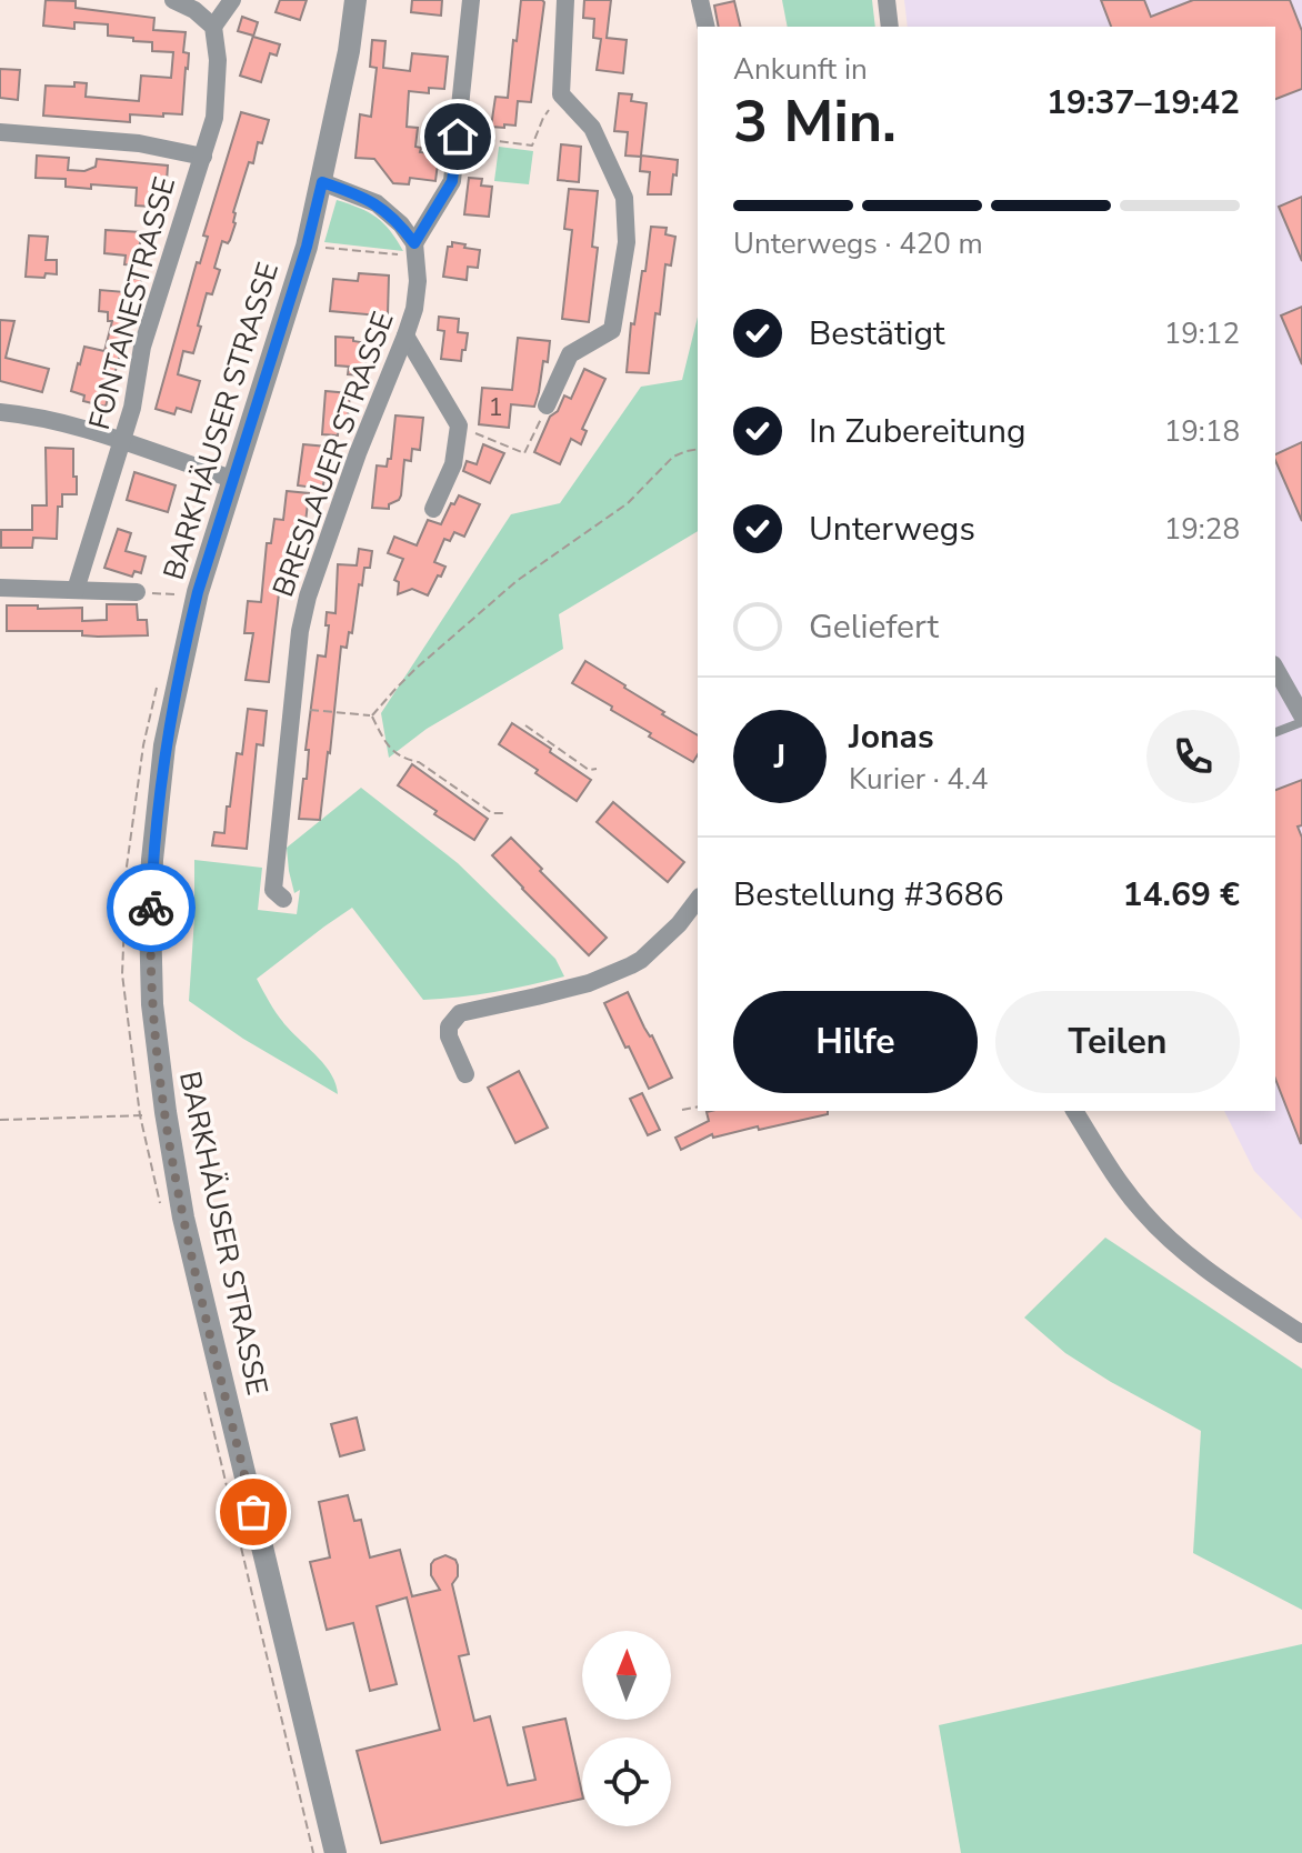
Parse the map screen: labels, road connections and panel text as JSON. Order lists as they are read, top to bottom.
{
  "streets": {
    "street": ["FONTANESTRASSE", "BARKHÄUSER STRASSE", "BRESLAUER STRASSE"]
  },
  "house_numbers": ["1"],
  "north": "top",
  "page": {
    "heading": ["3 Min.", "Ankunft in", "19:37–19:42"],
    "panel": [
      "Jonas",
      "Kurier · 4.4",
      "Bestellung #3686",
      "14.69 €"
    ],
    "bar": "Unterwegs · 420 m",
    "list": [
      ["Bestätigt", "19:12"],
      ["In Zubereitung", "19:18"],
      ["Unterwegs", "19:28"],
      "Geliefert"
    ],
    "round": "J",
    "buttons": ["Hilfe", "Teilen"]
  }
}
